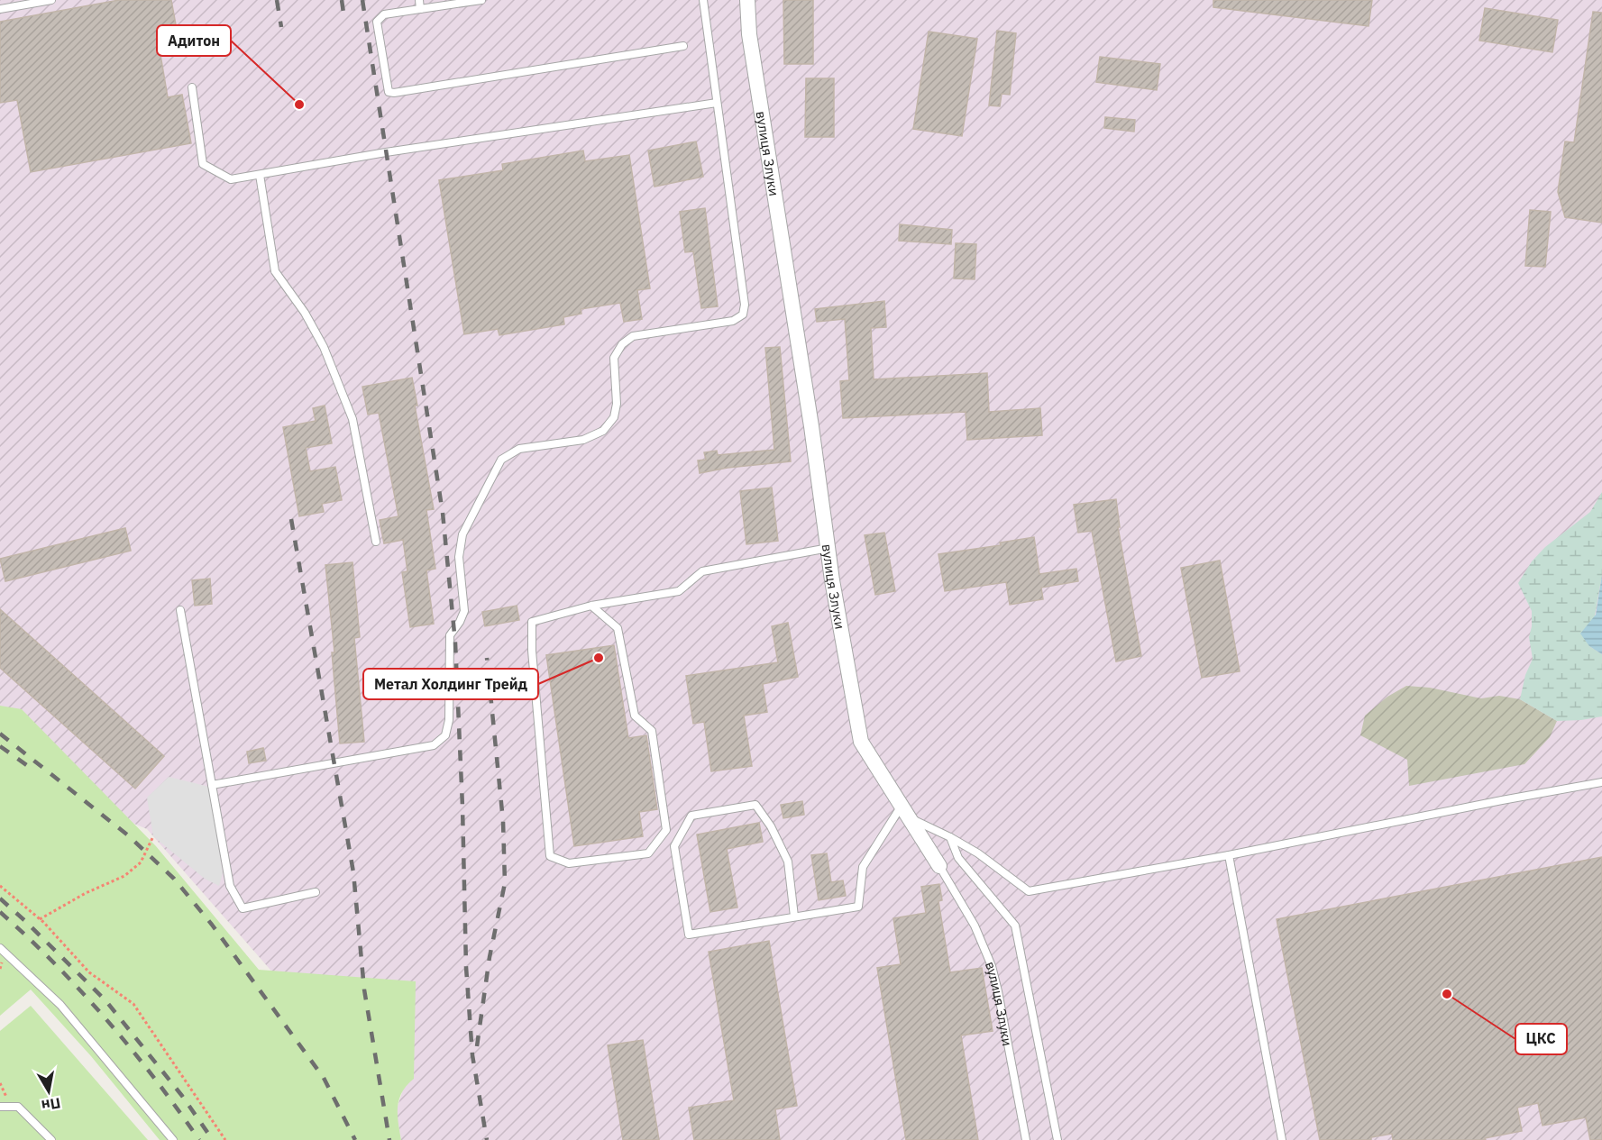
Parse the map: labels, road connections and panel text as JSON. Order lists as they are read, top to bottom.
{
  "streets": {
    "street": ["вулиця Злуки"]
  },
  "places": ["Адитон", "Метал Холдинг Трейд", "ЦКС"],
  "north": "bottom"
}
